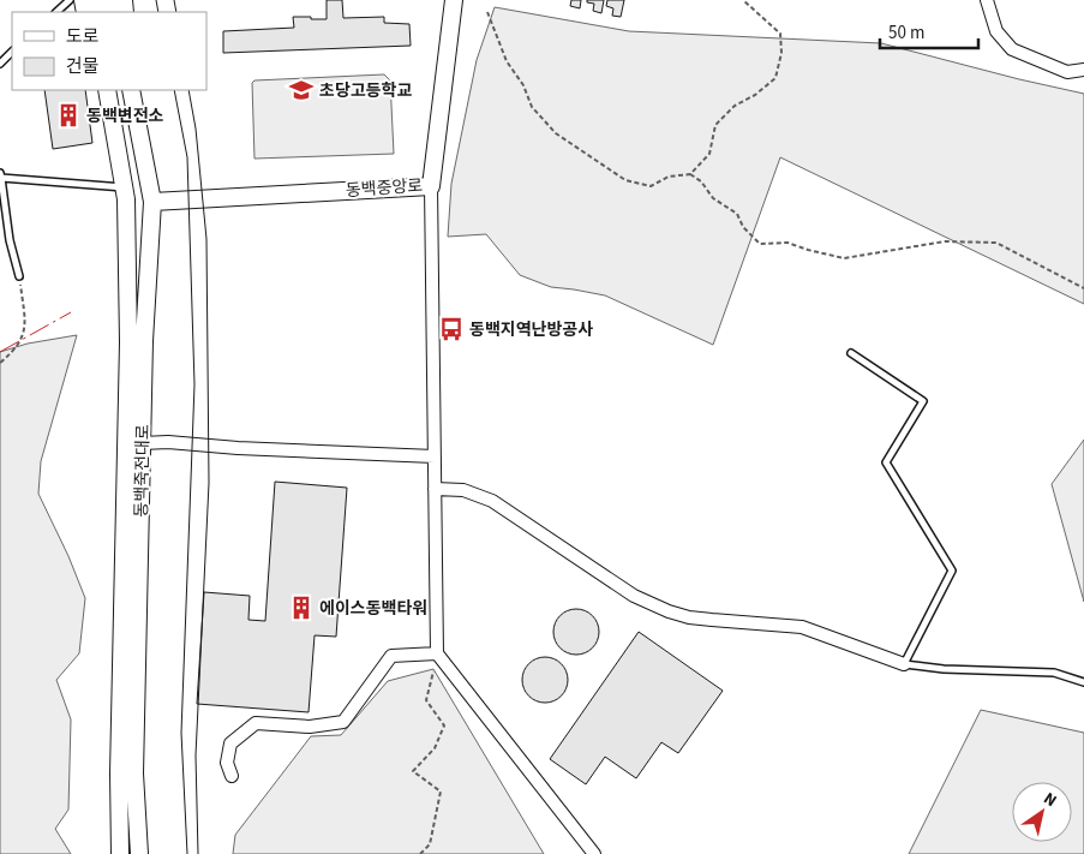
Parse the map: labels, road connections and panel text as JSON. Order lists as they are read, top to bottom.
{
  "streets": {
    "main road": ["동백중앙로", "동백죽전대로"]
  },
  "crossings": [
    ["동백중앙로", "동백죽전대로"]
  ],
  "places": {
    "school or university": ["초당고등학교"],
    "building": ["동백변전소", "에이스동백타워"],
    "bus stop": ["동백지역난방공사"]
  },
  "legend": ["도로", "건물"],
  "scale_bar": "50 m",
  "north": "top right"
}
